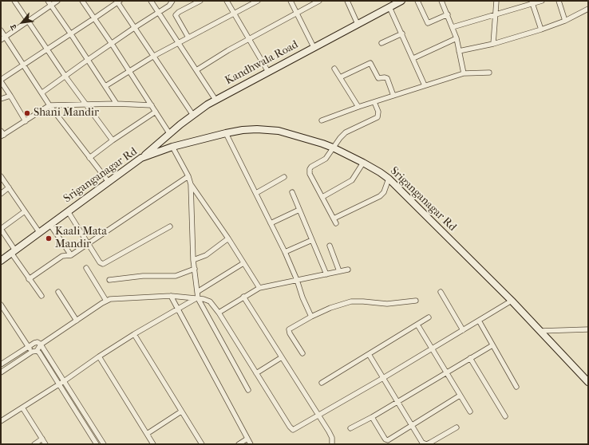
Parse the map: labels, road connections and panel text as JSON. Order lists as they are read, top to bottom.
{
  "streets": {
    "main road": ["Kandhwala Road", "Sriganganagar Rd"]
  },
  "crossings": [
    ["Kandhwala Road", "Sriganganagar Rd"]
  ],
  "places": ["Shani Mandir", "Kaali Mata Mandir"],
  "north": "bottom left"
}
